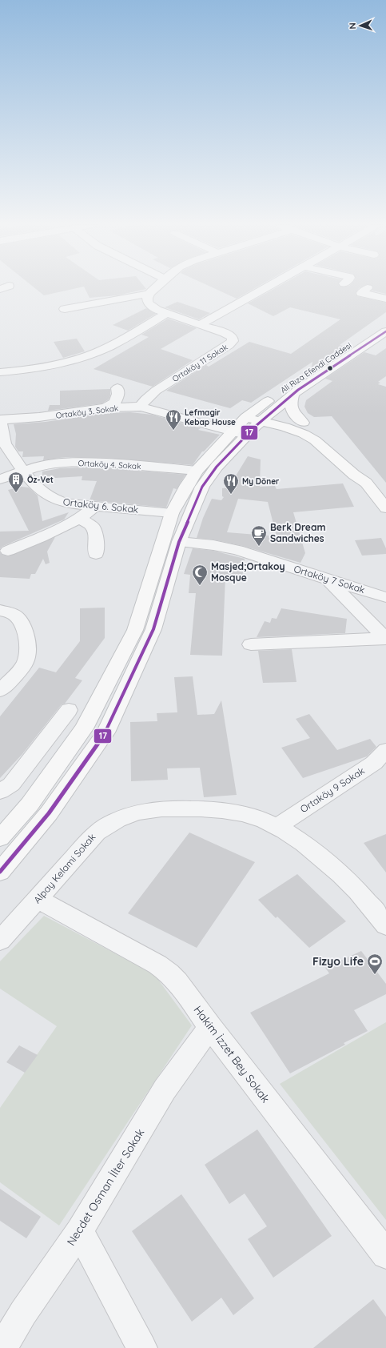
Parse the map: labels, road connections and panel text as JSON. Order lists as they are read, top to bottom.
{
  "streets": {
    "main road": ["Ali Rıza Efendi Caddesi"],
    "street": [
      "Ortaköy 11 Sokak",
      "Ortaköy 3. Sokak",
      "Ortaköy 4. Sokak",
      "Ortaköy 6. Sokak",
      "Ortaköy 7 Sokak",
      "Ortaköy 9 Sokak",
      "Alpay Kelami Sokak",
      "Hakim İzzet Bey Sokak",
      "Necdet Osman İlter Sokak"
    ]
  },
  "crossings": [
    ["Ortaköy 11 Sokak", "Ortaköy 3. Sokak"],
    ["Ortaköy 4. Sokak", "Ortaköy 6. Sokak"],
    ["Ortaköy 9 Sokak", "Alpay Kelami Sokak"],
    ["Alpay Kelami Sokak", "Hakim İzzet Bey Sokak"],
    ["Hakim İzzet Bey Sokak", "Necdet Osman İlter Sokak"]
  ],
  "places": {
    "restaurant": ["Lefmagir Kebap House", "My Döner"],
    "building": ["Öz-Vet"],
    "cafe": ["Berk Dream Sandwiches"],
    "mosque": ["Masjed;Ortakoy Mosque"],
    "sports": ["Fizyo Life"]
  },
  "lines": ["transit line 17"],
  "north": "left"
}
